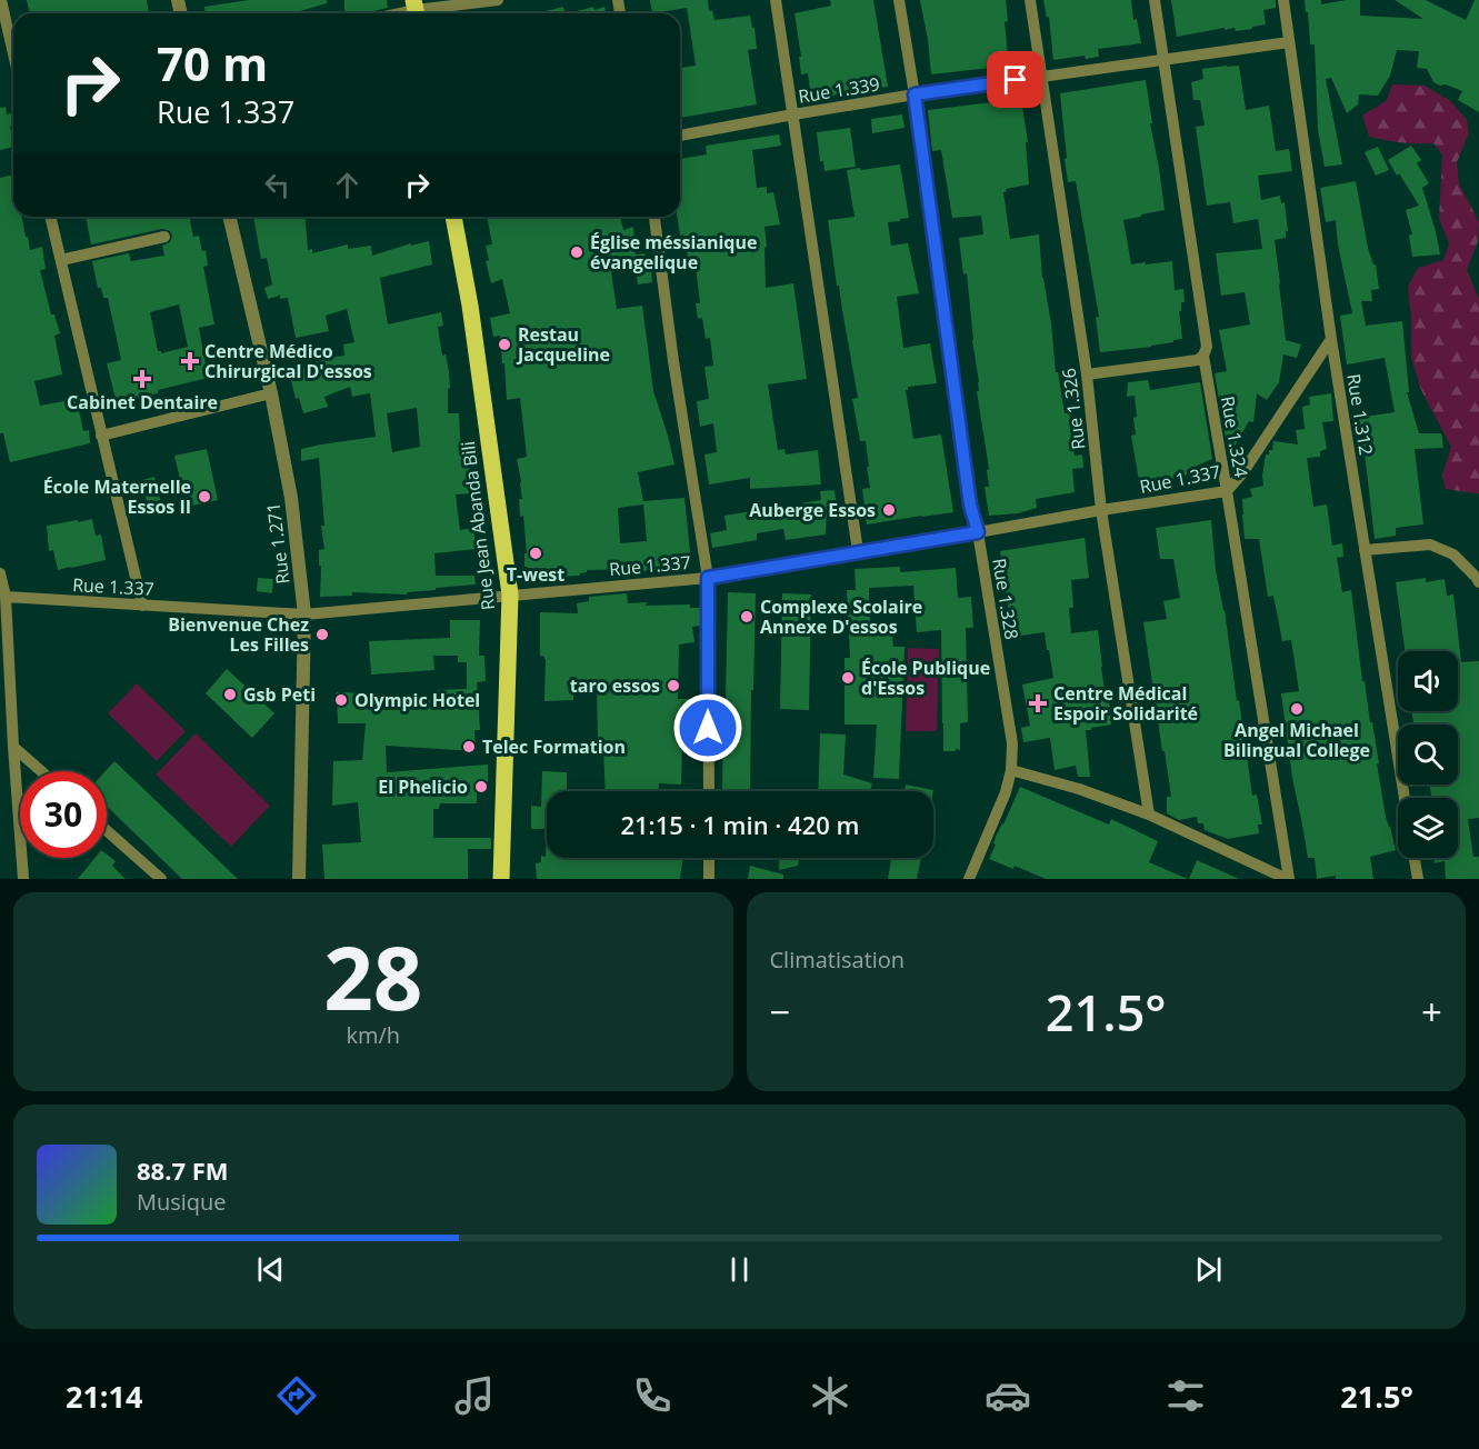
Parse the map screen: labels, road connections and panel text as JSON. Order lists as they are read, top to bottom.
{
  "streets": {
    "main road": ["Rue Jean Abanda Bili"],
    "street": [
      "Rue 1.339",
      "Rue 1.326",
      "Rue 1.312",
      "Rue 1.324",
      "Rue 1.337",
      "Rue 1.271",
      "Rue 1.328"
    ]
  },
  "crossings": [
    ["Rue 1.339", "Rue 1.326"],
    ["Rue 1.339", "Rue 1.312"],
    ["Rue 1.339", "Rue 1.324"],
    ["Rue 1.339", "Rue 1.328"],
    ["Rue 1.326", "Rue 1.337"],
    ["Rue 1.312", "Rue 1.337"],
    ["Rue 1.324", "Rue 1.337"],
    ["Rue 1.337", "Rue Jean Abanda Bili"],
    ["Rue 1.337", "Rue 1.271"],
    ["Rue 1.337", "Rue 1.328"]
  ],
  "places": {
    "other": [
      "Église méssianique évangelique",
      "Restau Jacqueline",
      "École Maternelle Essos II",
      "Auberge Essos",
      "T-west",
      "Complexe Scolaire Annexe D'essos",
      "Bienvenue Chez Les Filles",
      "École Publique d'Essos",
      "taro essos",
      "Gsb Peti",
      "Olympic Hotel",
      "Angel Michael Bilingual College",
      "Telec Formation",
      "El Phelicio"
    ],
    "health": ["Centre Médico Chirurgical D'essos", "Cabinet Dentaire", "Centre Médical Espoir Solidarité"]
  },
  "page": {
    "turn": ["70 m", "Rue 1.337"],
    "limit": "30",
    "trip": "21:15 · 1 min · 420 m",
    "tile": [
      ["28", "km/h"],
      "Climatisation"
    ],
    "heat": ["−", "21.5°", "+"],
    "song": ["88.7 FM", "Musique"],
    "tabs": ["21:14", "21.5°"]
  }
}
